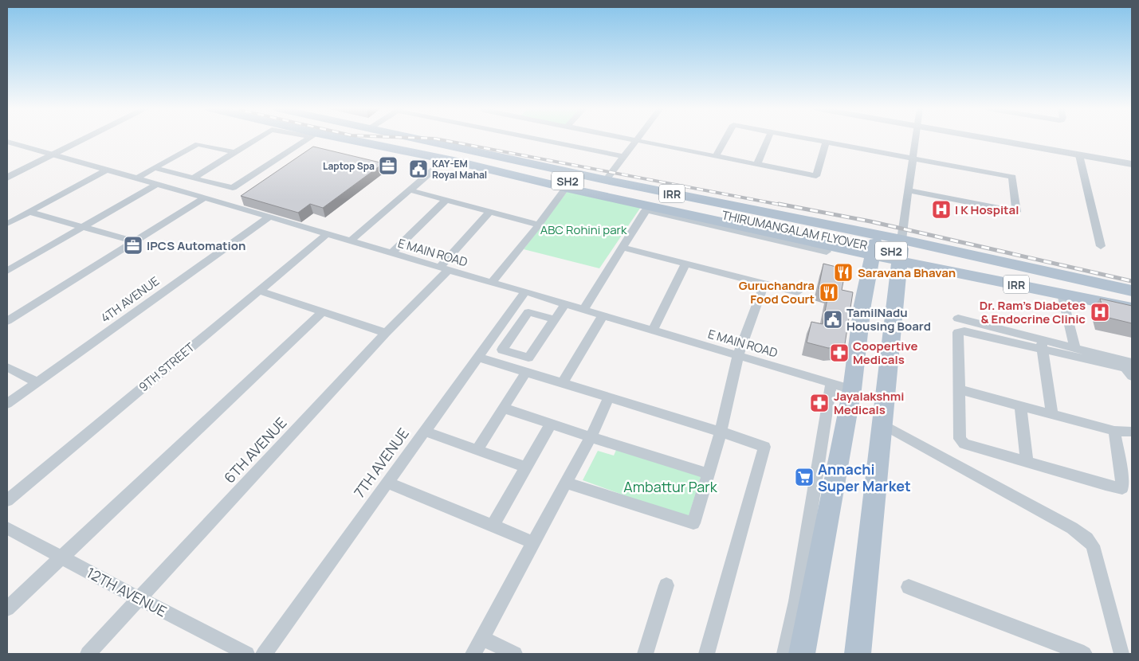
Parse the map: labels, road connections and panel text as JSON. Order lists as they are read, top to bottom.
{
  "streets": {
    "main road": ["SH2", "IRR", "THIRUMANGALAM FLYOVER"],
    "street": [
      "E MAIN ROAD",
      "4TH AVENUE",
      "9TH STREET",
      "6TH AVENUE",
      "7TH AVENUE",
      "12TH AVENUE"
    ]
  },
  "crossings": [
    ["SH2", "IRR"],
    ["SH2", "THIRUMANGALAM FLYOVER"],
    ["IRR", "THIRUMANGALAM FLYOVER"],
    ["E MAIN ROAD", "4TH AVENUE"],
    ["E MAIN ROAD", "9TH STREET"],
    ["E MAIN ROAD", "6TH AVENUE"],
    ["E MAIN ROAD", "7TH AVENUE"],
    ["6TH AVENUE", "12TH AVENUE"]
  ],
  "parks": ["ABC Rohini park", "Ambattur Park"],
  "places": {
    "office": ["Laptop Spa", "IPCS Automation"],
    "public building": ["KAY-EM Royal Mahal", "TamilNadu Housing Board"],
    "hospital": ["I K Hospital", "Dr. Ram's Diabetes & Endocrine Clinic"],
    "restaurant": ["Saravana Bhavan", "Guruchandra Food Court"],
    "pharmacy": ["Coopertive Medicals", "Jayalakshmi Medicals"],
    "supermarket": ["Annachi Super Market"]
  }
}
